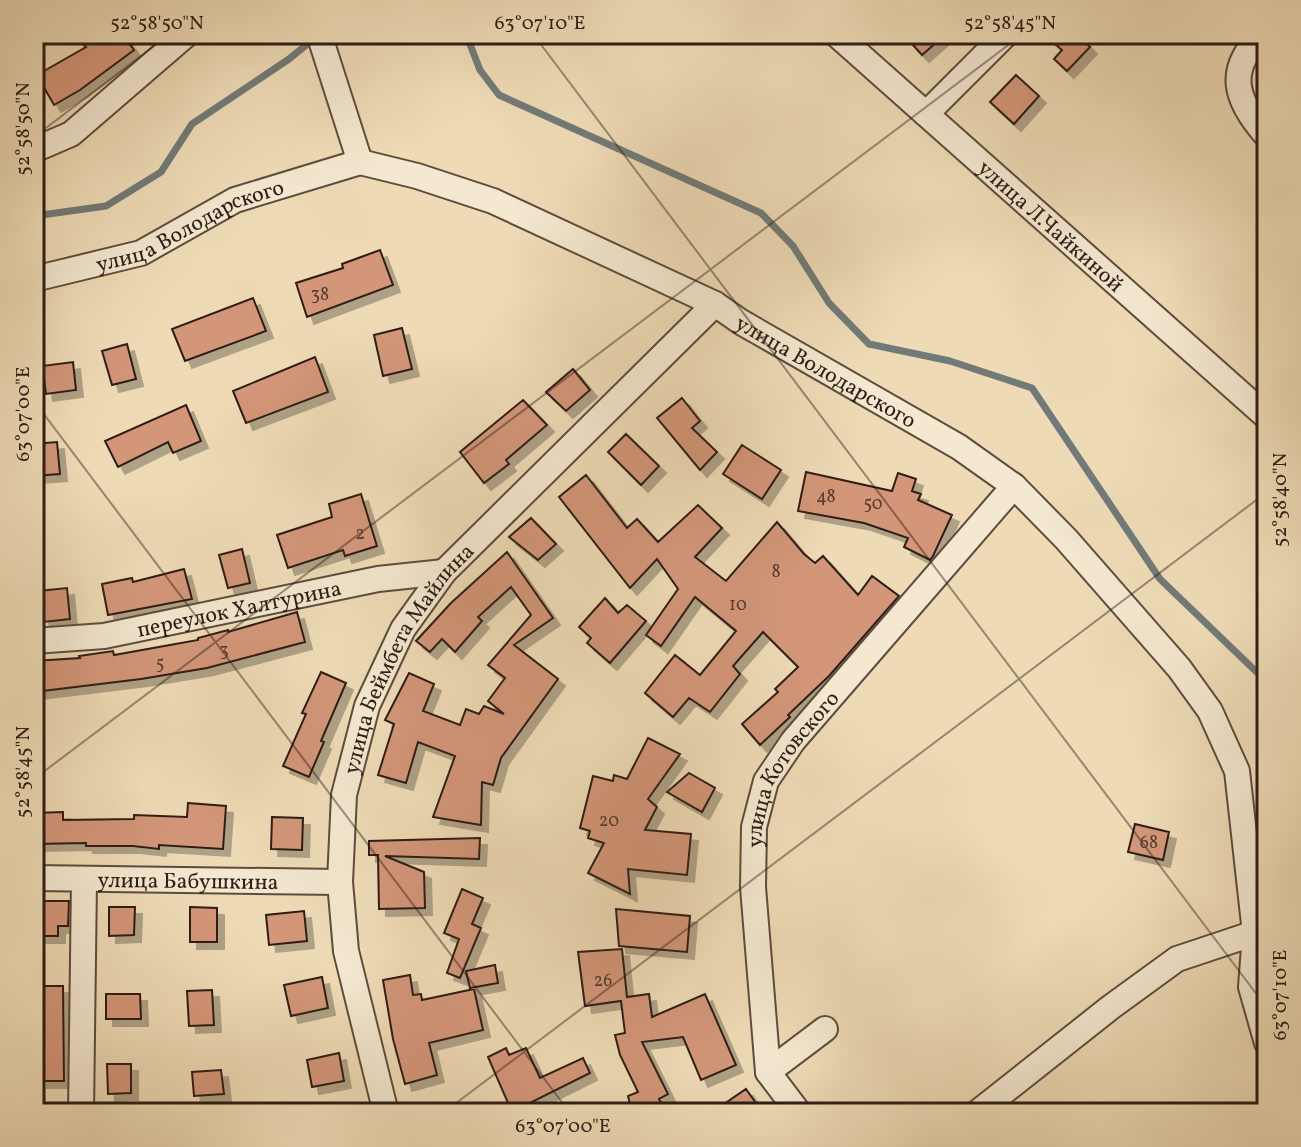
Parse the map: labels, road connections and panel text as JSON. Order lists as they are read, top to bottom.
{
  "streets": {
    "street": [
      "улица Володарского",
      "улица Л.Чайкиной",
      "переулок Халтурина",
      "улица Беймбета Майлина",
      "улица Котовского",
      "улица Бабушкина"
    ]
  },
  "crossings": [
    ["улица Володарского", "улица Беймбета Майлина"],
    ["улица Володарского", "улица Котовского"],
    ["переулок Халтурина", "улица Беймбета Майлина"],
    ["улица Беймбета Майлина", "улица Бабушкина"]
  ],
  "house_numbers": [
    "38",
    "48",
    "50",
    "2",
    "8",
    "10",
    "3",
    "5",
    "20",
    "68",
    "26"
  ],
  "coordinates": [
    "52°58'50\"N",
    "63°07'10\"E",
    "52°58'45\"N",
    "63°07'00\"E",
    "52°58'40\"N"
  ]
}
